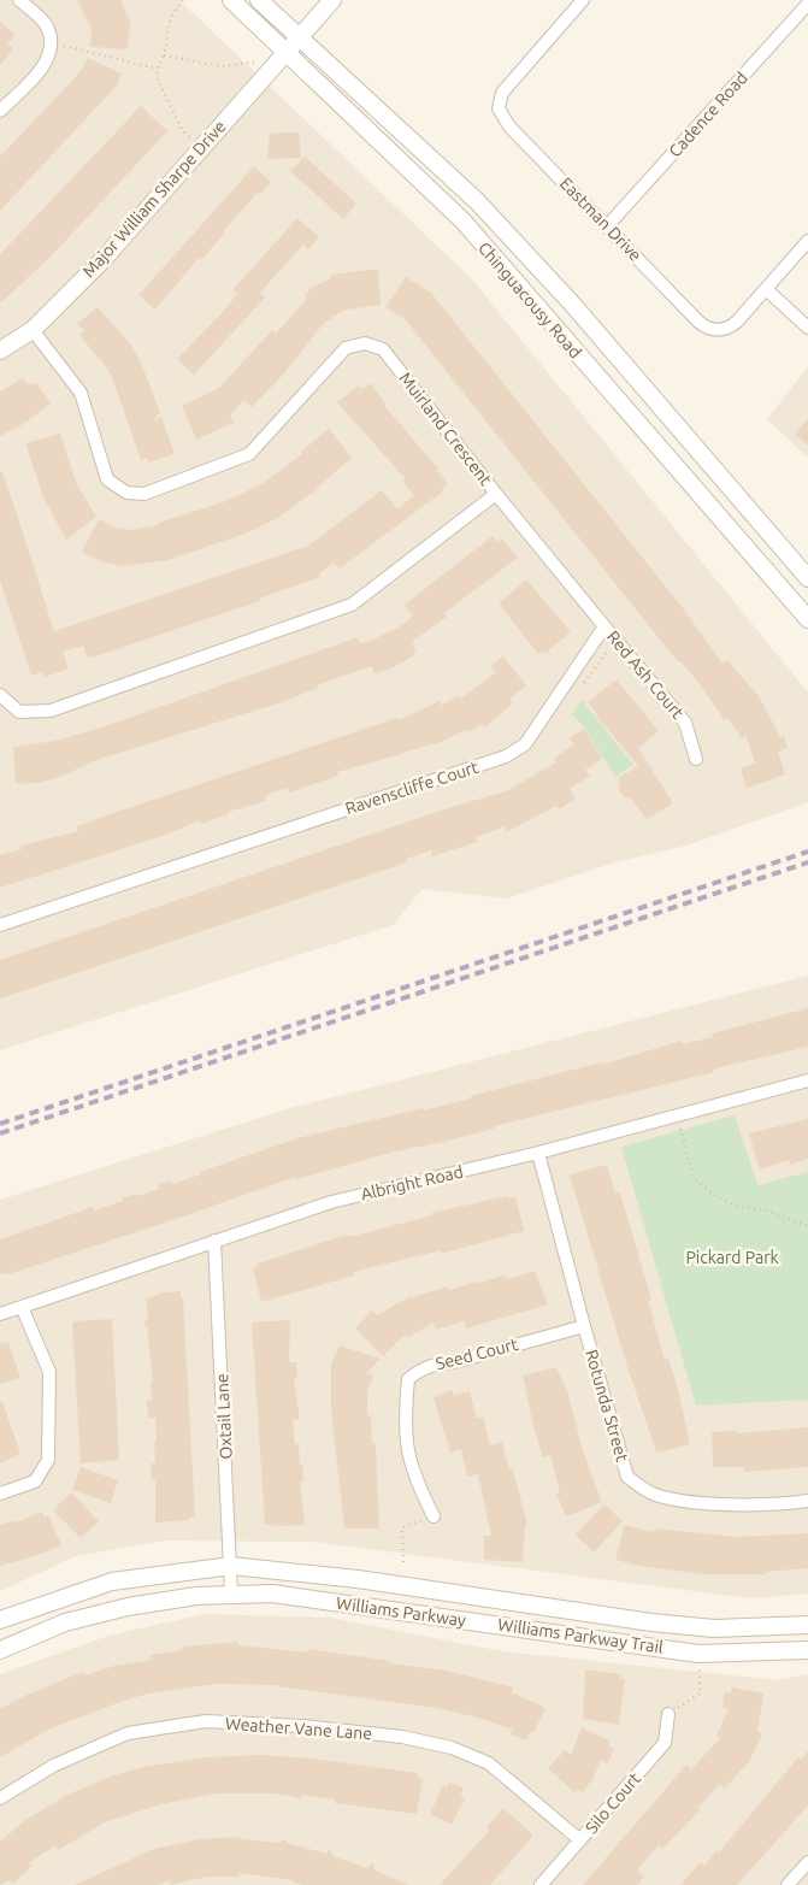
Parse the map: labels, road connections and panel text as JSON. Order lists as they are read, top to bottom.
{
  "streets": {
    "main road": ["Major William Sharpe Drive", "Chinguacousy Road", "Williams Parkway"],
    "street": [
      "Cadence Road",
      "Eastman Drive",
      "Muirland Crescent",
      "Red Ash Court",
      "Ravenscliffe Court",
      "Albright Road",
      "Seed Court",
      "Rotunda Street",
      "Oxtail Lane",
      "Weather Vane Lane",
      "Silo Court"
    ]
  },
  "crossings": [
    ["Cadence Road", "Eastman Drive"],
    ["Major William Sharpe Drive", "Chinguacousy Road"],
    ["Major William Sharpe Drive", "Muirland Crescent"],
    ["Red Ash Court", "Ravenscliffe Court"],
    ["Albright Road", "Rotunda Street"],
    ["Albright Road", "Oxtail Lane"],
    ["Seed Court", "Rotunda Street"],
    ["Oxtail Lane", "Williams Parkway"],
    ["Weather Vane Lane", "Silo Court"]
  ],
  "parks": ["Pickard Park"]
}
